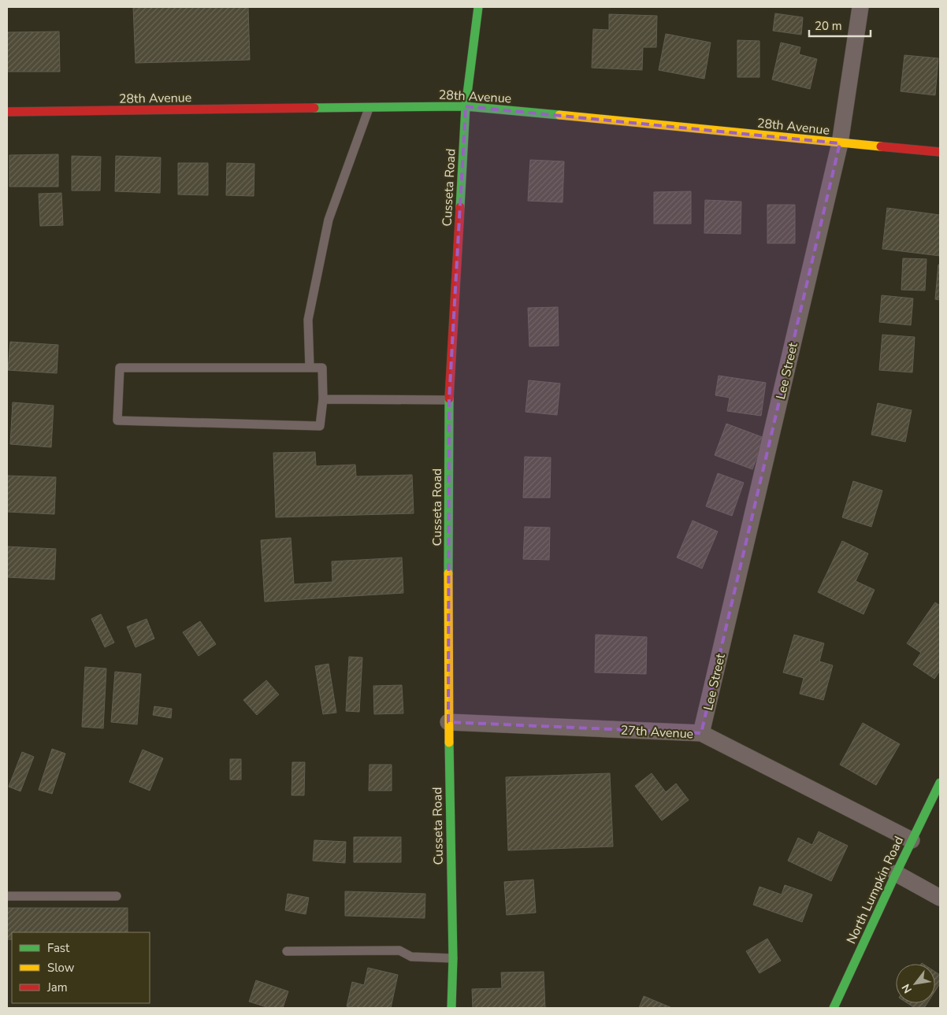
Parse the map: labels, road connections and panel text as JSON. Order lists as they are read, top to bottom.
{
  "streets": {
    "street": [
      "28th Avenue",
      "Cusseta Road",
      "Lee Street",
      "27th Avenue",
      "North Lumpkin Road"
    ]
  },
  "crossings": [
    ["28th Avenue", "Cusseta Road"],
    ["28th Avenue", "Lee Street"],
    ["Cusseta Road", "27th Avenue"],
    ["Lee Street", "27th Avenue"],
    ["27th Avenue", "North Lumpkin Road"]
  ],
  "legend": ["Fast", "Slow", "Jam"],
  "scale_bar": "20 m",
  "north": "bottom left"
}
